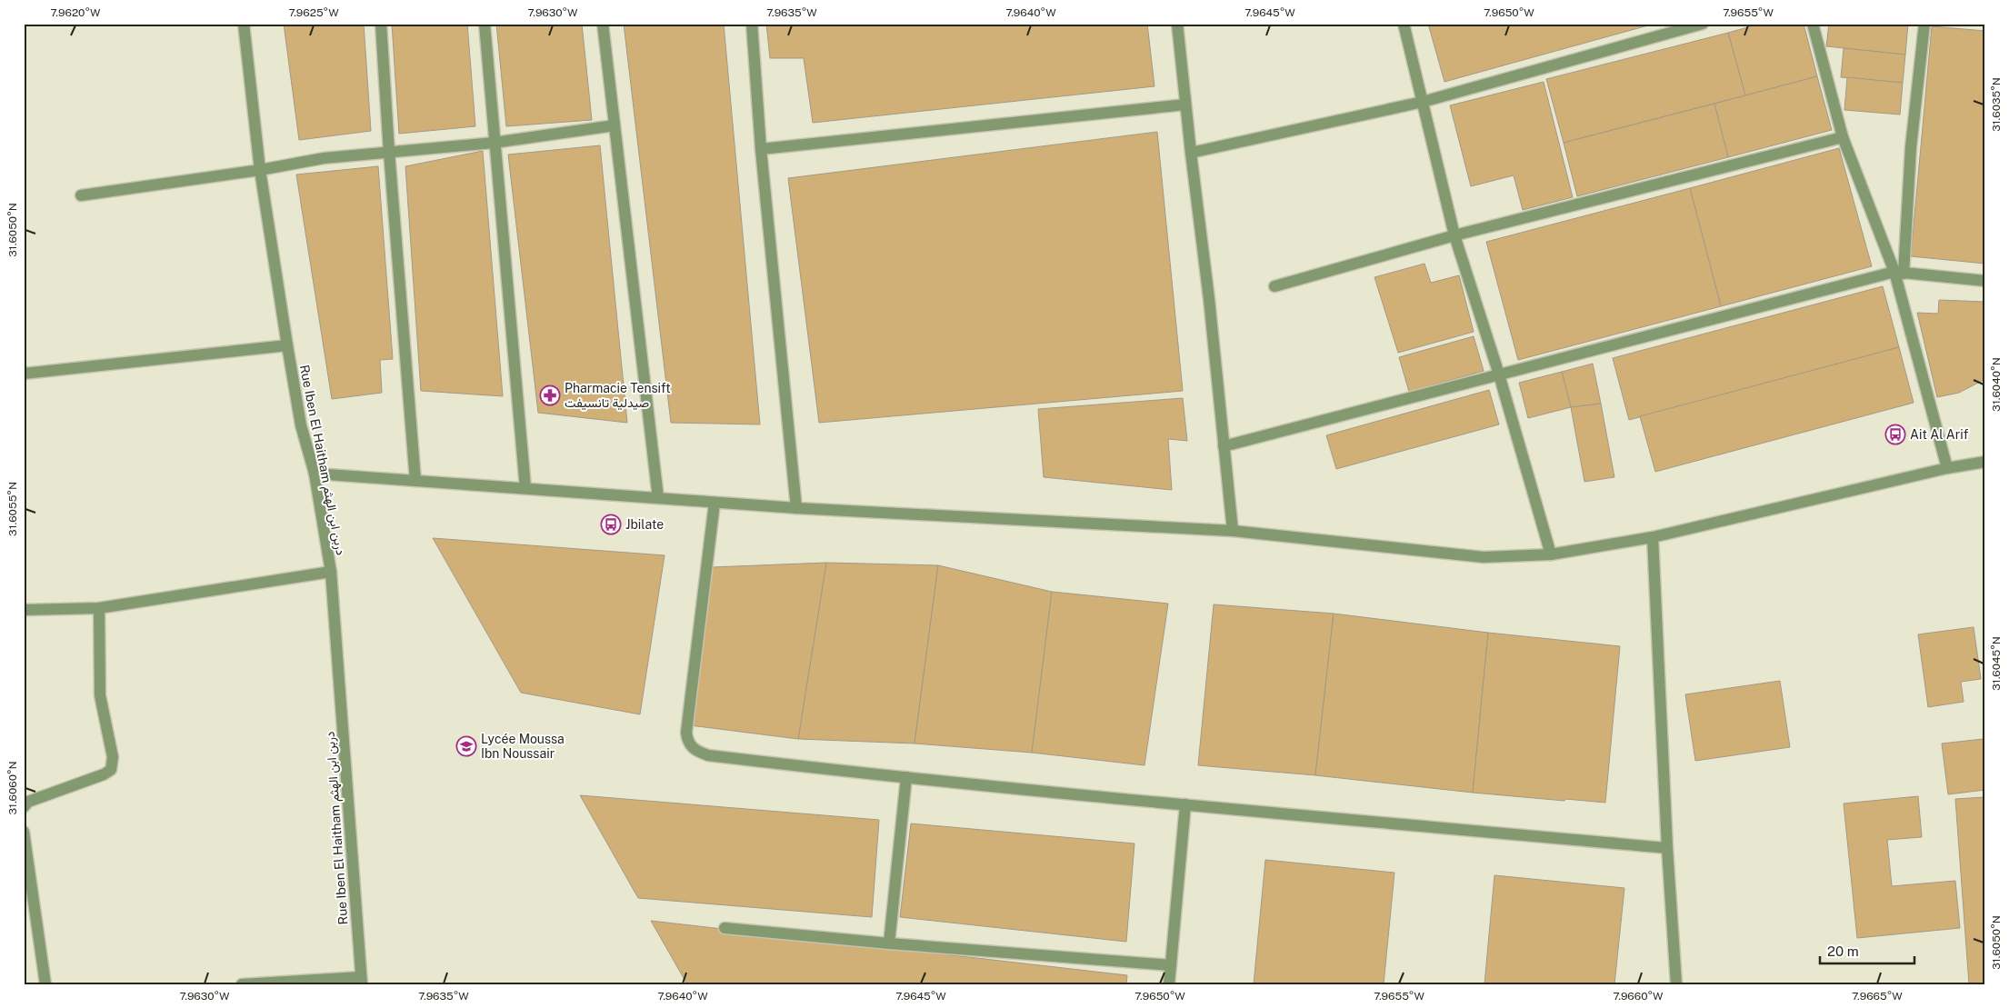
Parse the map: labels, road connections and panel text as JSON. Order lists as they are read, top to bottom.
{
  "streets": {
    "street": ["Rue Iben El Haitham دربن ابن الهثم"]
  },
  "places": {
    "pharmacy": ["Pharmacie Tensift صيدلية تانسيفت"],
    "bus stop": ["Ait Al Arif", "Jbilate"],
    "school or university": ["Lycée Moussa Ibn Noussair"]
  },
  "scale_bar": "20 m",
  "coordinates": [
    "7.9620°W",
    "7.9625°W",
    "7.9630°W",
    "7.9635°W",
    "7.9640°W",
    "7.9645°W",
    "7.9650°W",
    "7.9655°W",
    "31.6035°N",
    "31.6050°N",
    "31.6040°N",
    "31.6055°N",
    "31.6045°N",
    "31.6060°N",
    "7.9660°W",
    "7.9665°W"
  ]
}
